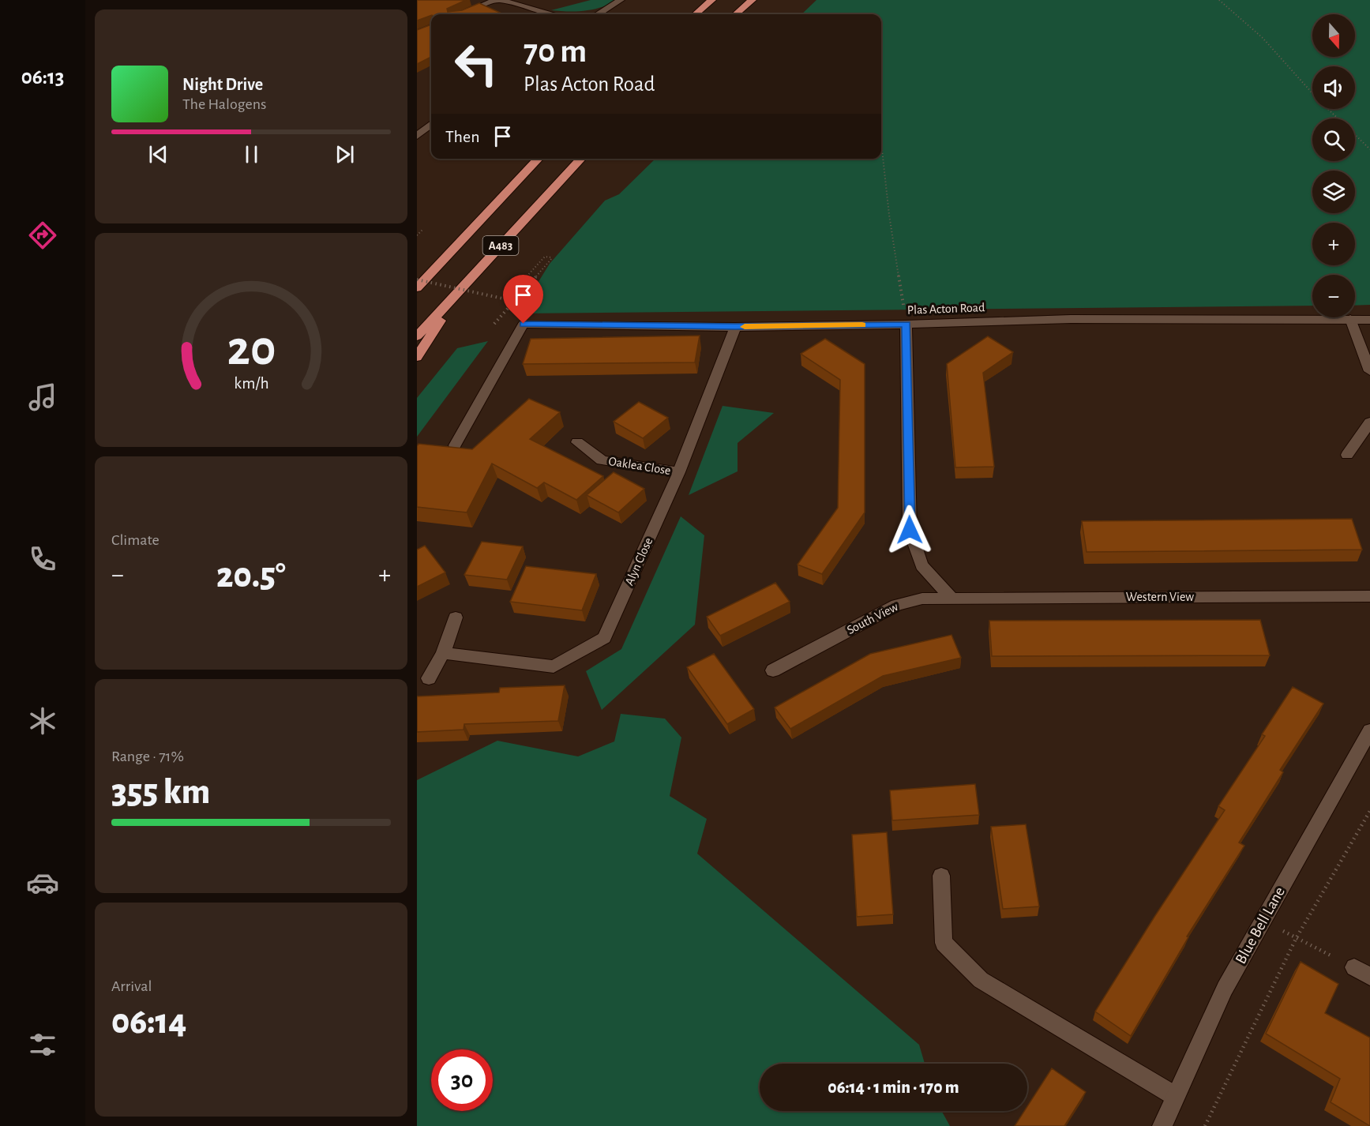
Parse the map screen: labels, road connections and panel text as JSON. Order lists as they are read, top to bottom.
{
  "streets": {
    "highway": ["A483"],
    "street": [
      "Plas Acton Road",
      "Oaklea Close",
      "Alyn Close",
      "Western View",
      "South View",
      "Blue Bell Lane"
    ]
  },
  "crossings": [
    ["Plas Acton Road", "Alyn Close"],
    ["Oaklea Close", "Alyn Close"],
    ["Western View", "South View"]
  ],
  "north": "bottom",
  "page": {
    "tabs": "06:13",
    "map_buttons": ["+", "−"],
    "turn": ["70 m", "Plas Acton Road"],
    "song": ["Night Drive", "The Halogens"],
    "then": "Then",
    "tile": [
      "Climate",
      ["Range · 71%", "355 km"],
      ["Arrival", "06:14"]
    ],
    "heat": ["−", "20.5°", "+"],
    "limit": "30",
    "trip": "06:14 · 1 min · 170 m",
    "gauge": ["20", "km/h"]
  }
}
